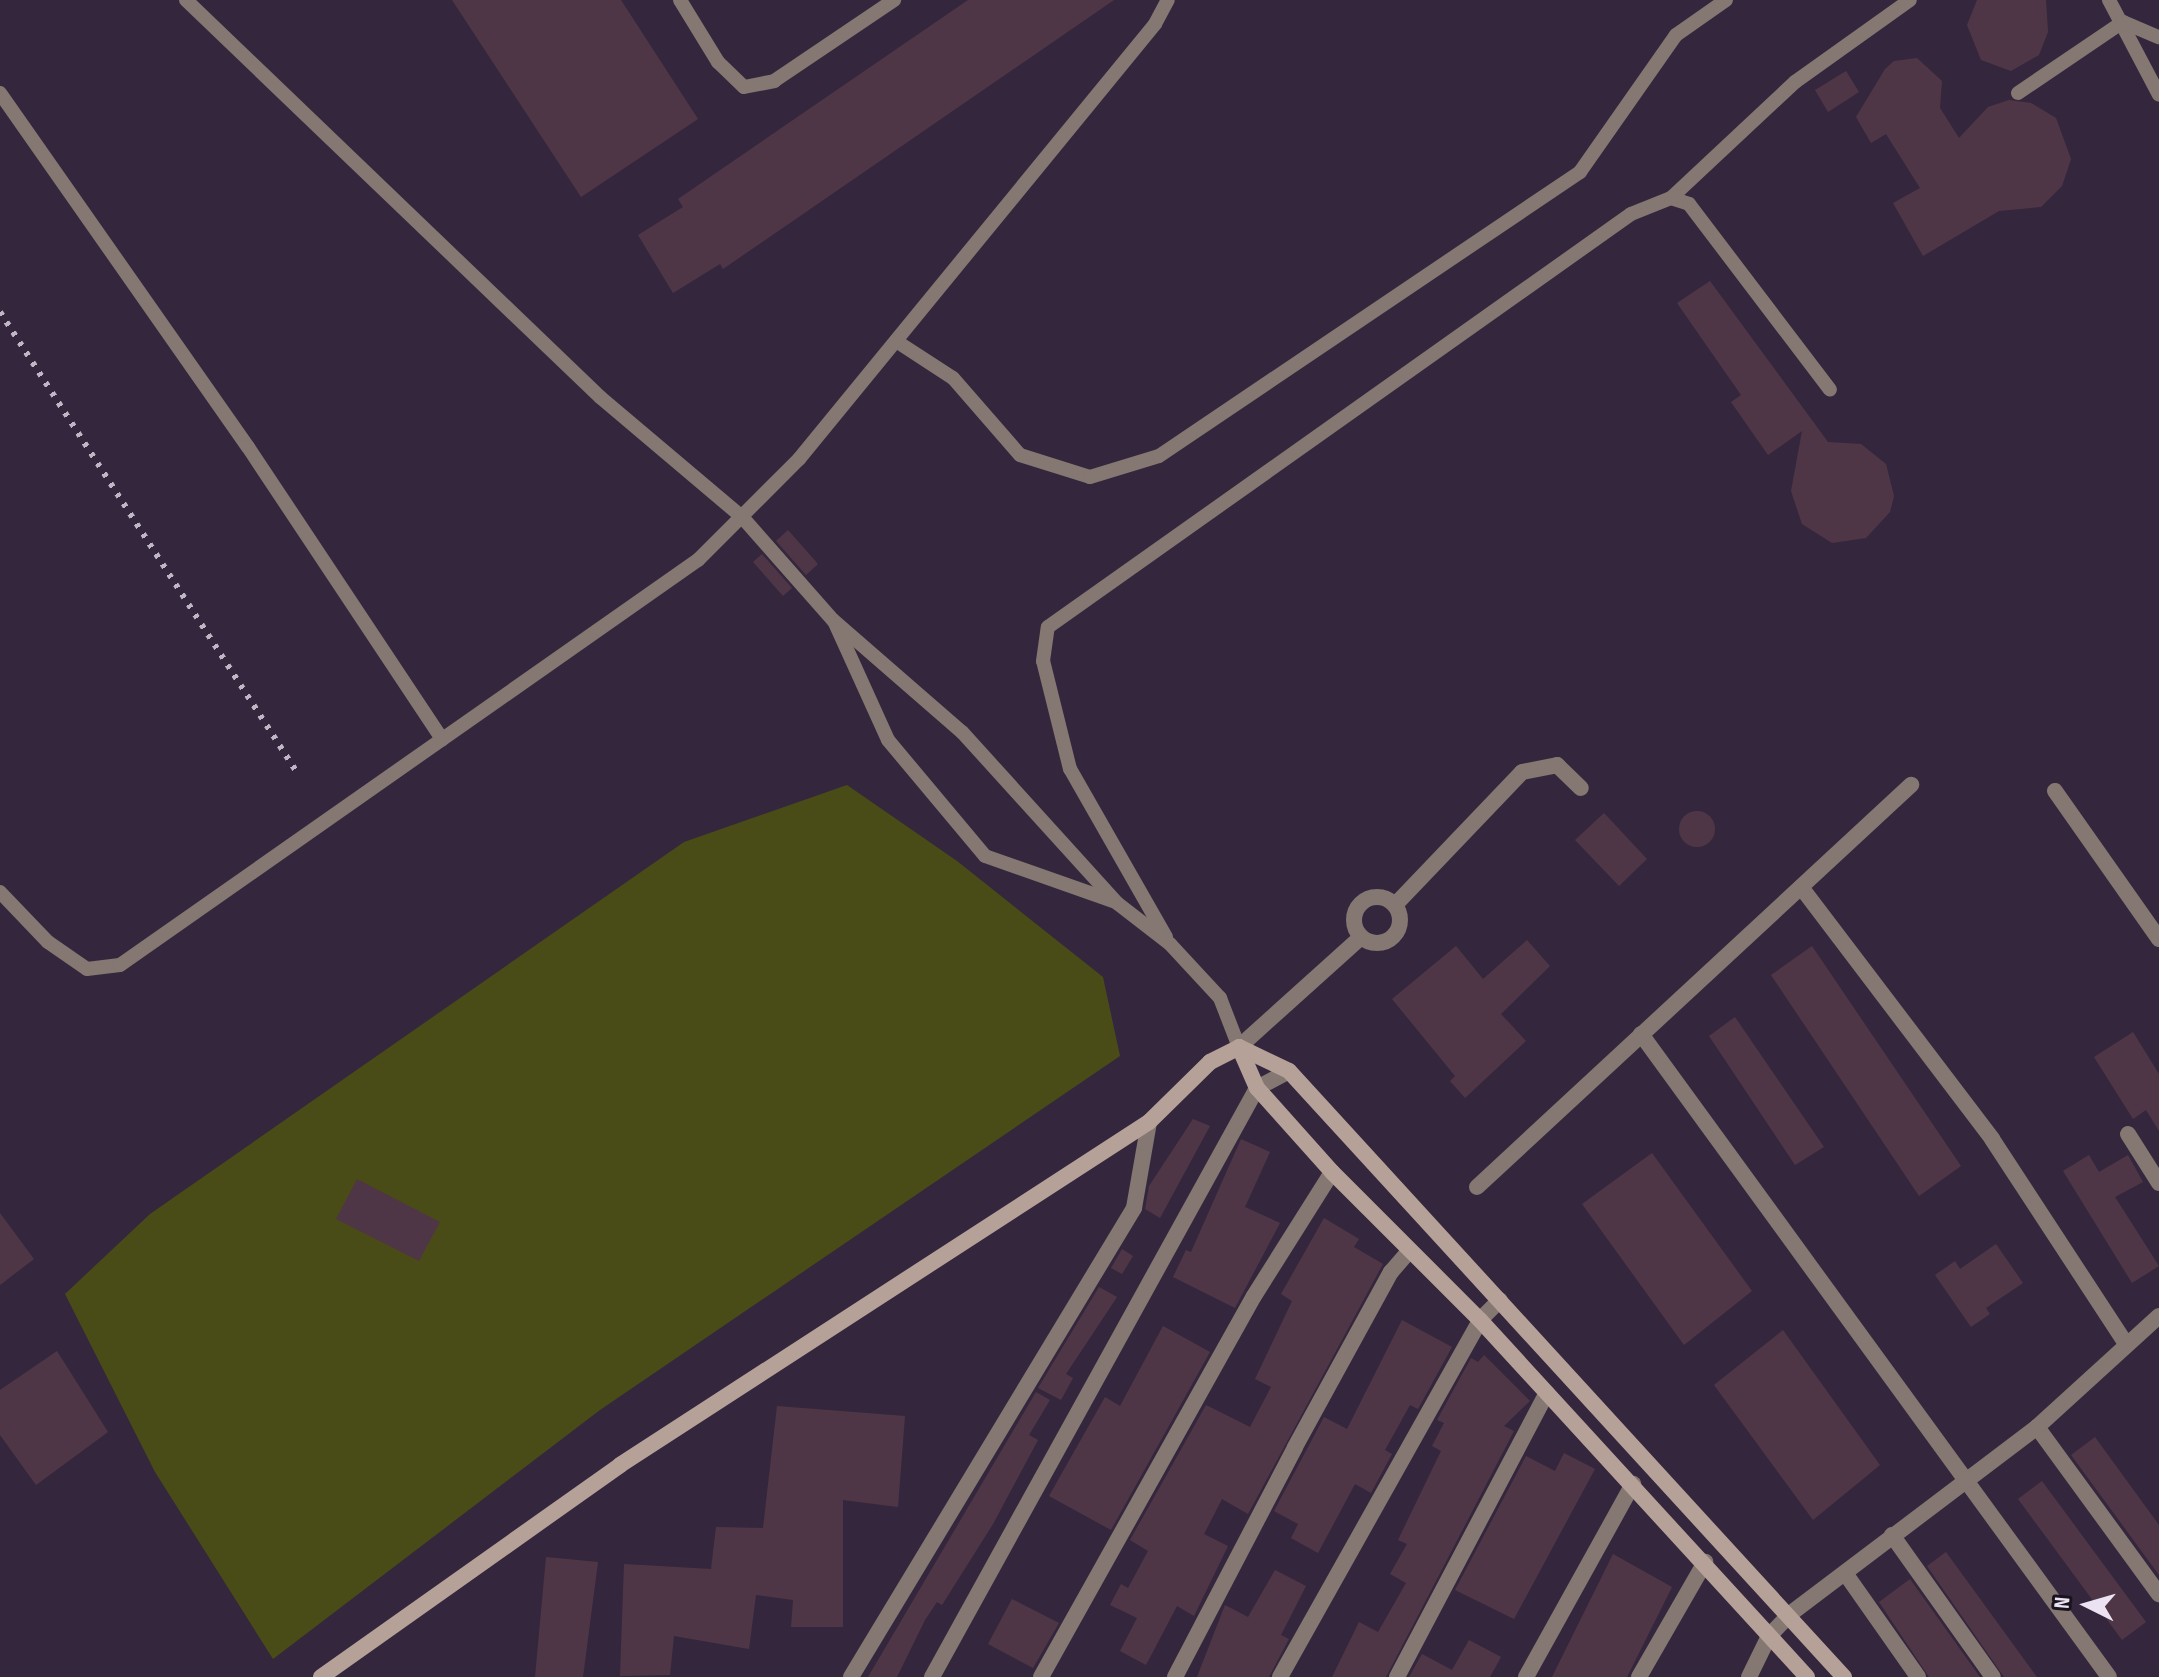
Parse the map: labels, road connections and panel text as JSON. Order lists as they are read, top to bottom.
{
  "north": "left"
}
